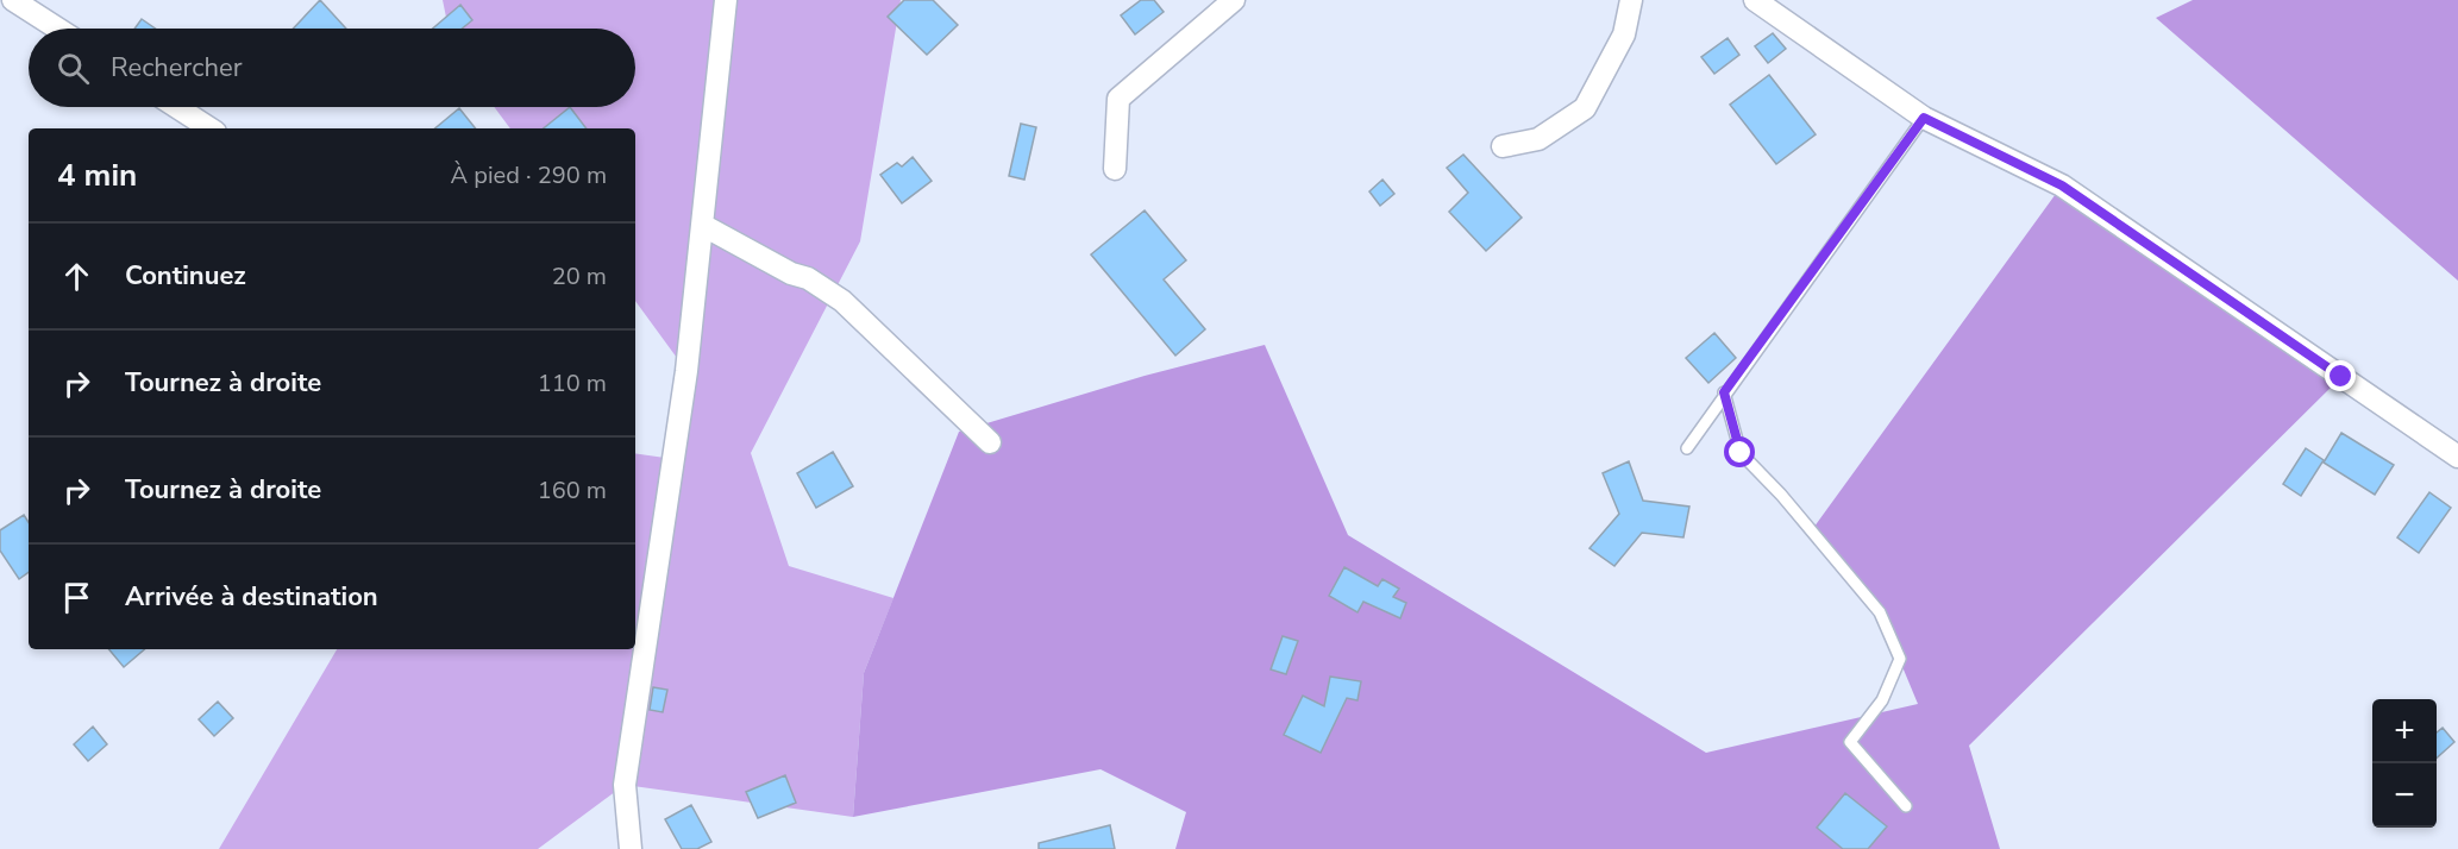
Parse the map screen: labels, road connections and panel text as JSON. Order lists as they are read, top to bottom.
{
  "page": {
    "search": "Rechercher",
    "heading": ["4 min", "À pied · 290 m"],
    "list": [
      ["Continuez", "20 m"],
      ["Tournez à droite", "110 m"],
      ["Tournez à droite", "160 m"],
      "Arrivée à destination"
    ],
    "map_buttons": ["+", "−"]
  }
}
